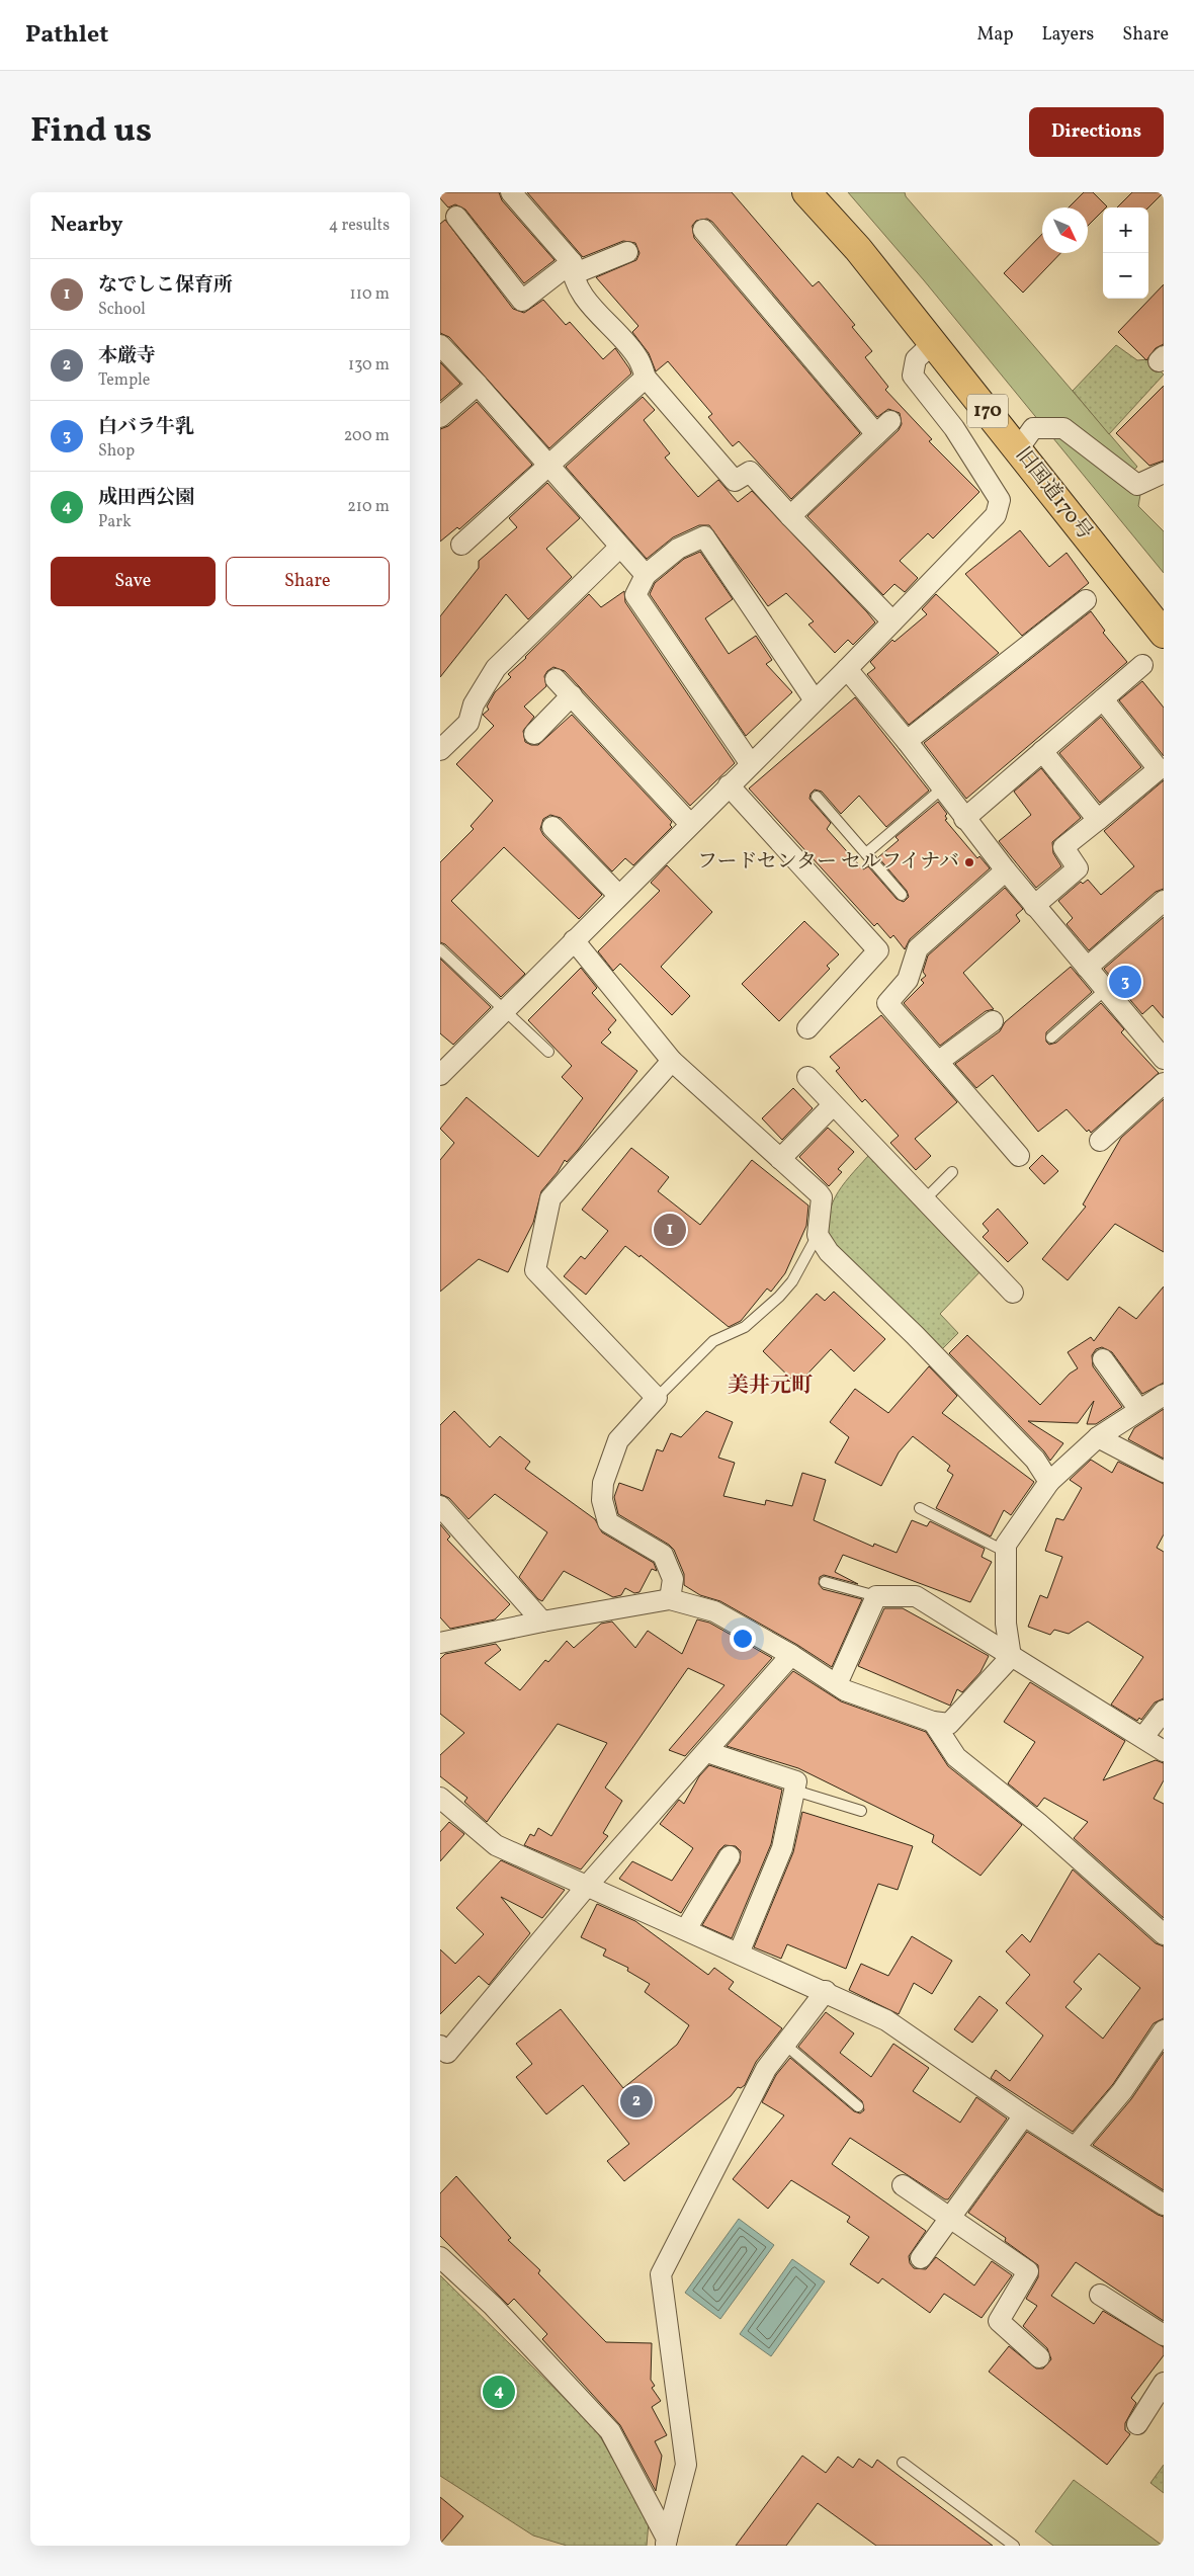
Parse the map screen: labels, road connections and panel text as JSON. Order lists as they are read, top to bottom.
{
  "streets": {
    "highway": ["170", "旧国道170号"]
  },
  "districts": ["美井元町"],
  "places": ["フードセンター セルフイナバ"],
  "north": "bottom right",
  "page": {
    "header": "Pathlet",
    "nav": ["Map", "Layers", "Share"],
    "title": "Find us",
    "buttons": [
      "Directions",
      ["Save", "Share"]
    ],
    "heading": ["Nearby", "4 results"],
    "map_buttons": ["+", "−"],
    "list": [
      {
        "mark": "1",
        "name": "なでしこ保育所",
        "note": "School",
        "value": "110 m"
      },
      {
        "mark": "2",
        "name": "本厳寺",
        "note": "Temple",
        "value": "130 m"
      },
      {
        "mark": "3",
        "name": "白バラ牛乳",
        "note": "Shop",
        "value": "200 m"
      },
      {
        "mark": "4",
        "name": "成田西公園",
        "note": "Park",
        "value": "210 m"
      }
    ],
    "pins": [
      "3",
      "1",
      "2",
      "4"
    ]
  }
}
